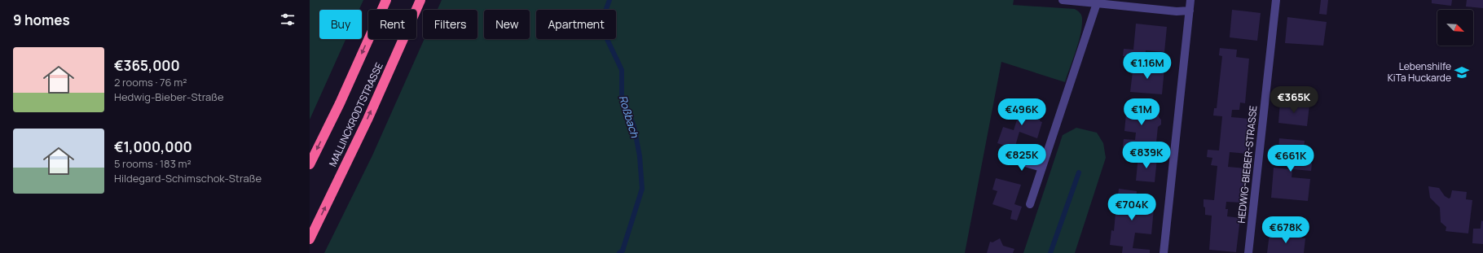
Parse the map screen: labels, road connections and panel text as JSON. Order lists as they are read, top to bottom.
{
  "streets": {
    "highway": ["MALLINCKRODTSTRASSE"],
    "street": ["HEDWIG-BIEBER-STRASSE"]
  },
  "water": ["Roßbach"],
  "places": {
    "school or university": ["Lebenshilfe KiTa Huckarde"]
  },
  "north": "bottom right",
  "page": {
    "heading": "9 homes",
    "chip": [
      "Buy",
      "Rent",
      "Filters",
      "New",
      "Apartment"
    ],
    "list": [
      {
        "name": "€365,000",
        "note": "2 rooms · 76 m² · Hedwig-Bieber-Straße"
      },
      {
        "name": "€1,000,000",
        "note": "5 rooms · 183 m² · Hildegard-Schimschok-Straße"
      }
    ],
    "price": [
      "€1.16M",
      "€365K",
      "€496K",
      "€1M",
      "€839K",
      "€825K",
      "€661K",
      "€704K",
      "€678K"
    ]
  }
}
